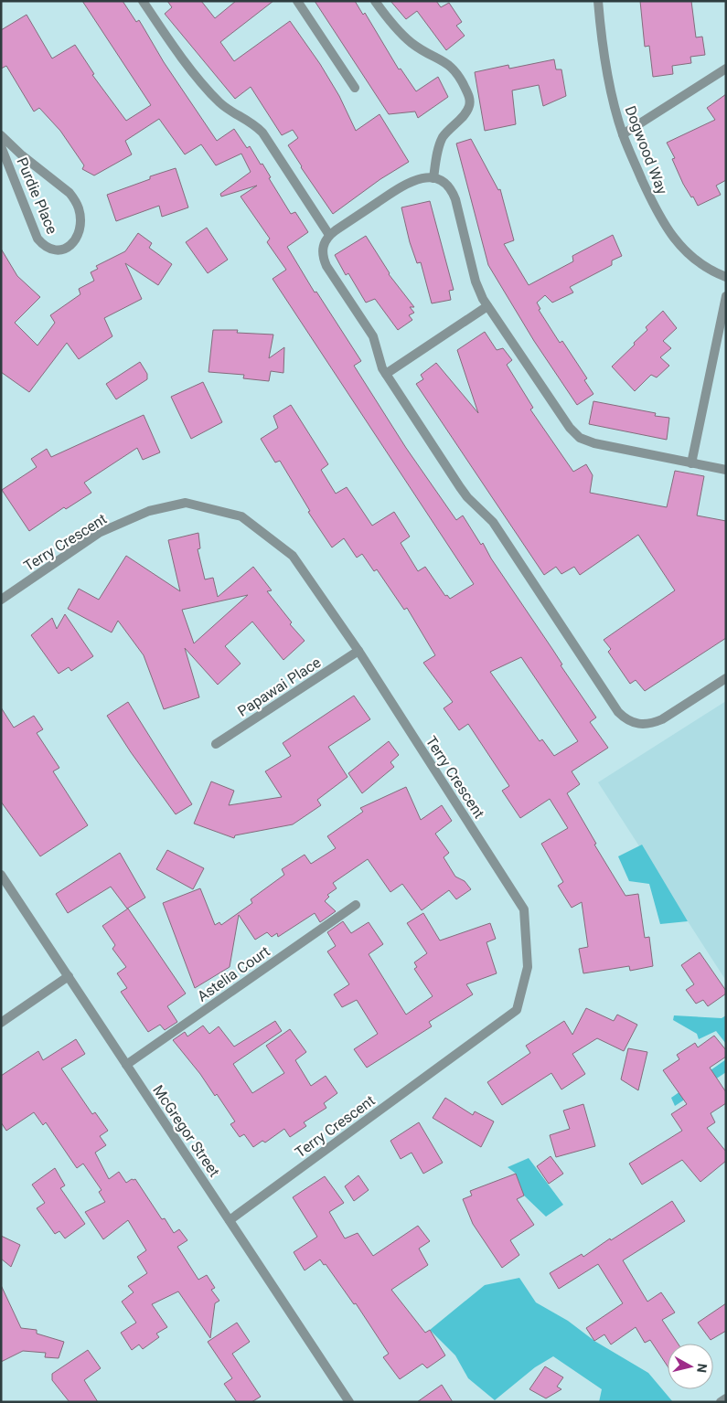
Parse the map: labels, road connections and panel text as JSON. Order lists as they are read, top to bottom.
{
  "streets": {
    "street": [
      "Dogwood Way",
      "Purdie Place",
      "Terry Crescent",
      "Papawai Place",
      "Astelia Court",
      "McGregor Street"
    ]
  },
  "crossings": [
    ["Terry Crescent", "Papawai Place"],
    ["Terry Crescent", "McGregor Street"],
    ["Astelia Court", "McGregor Street"]
  ],
  "north": "right"
}
